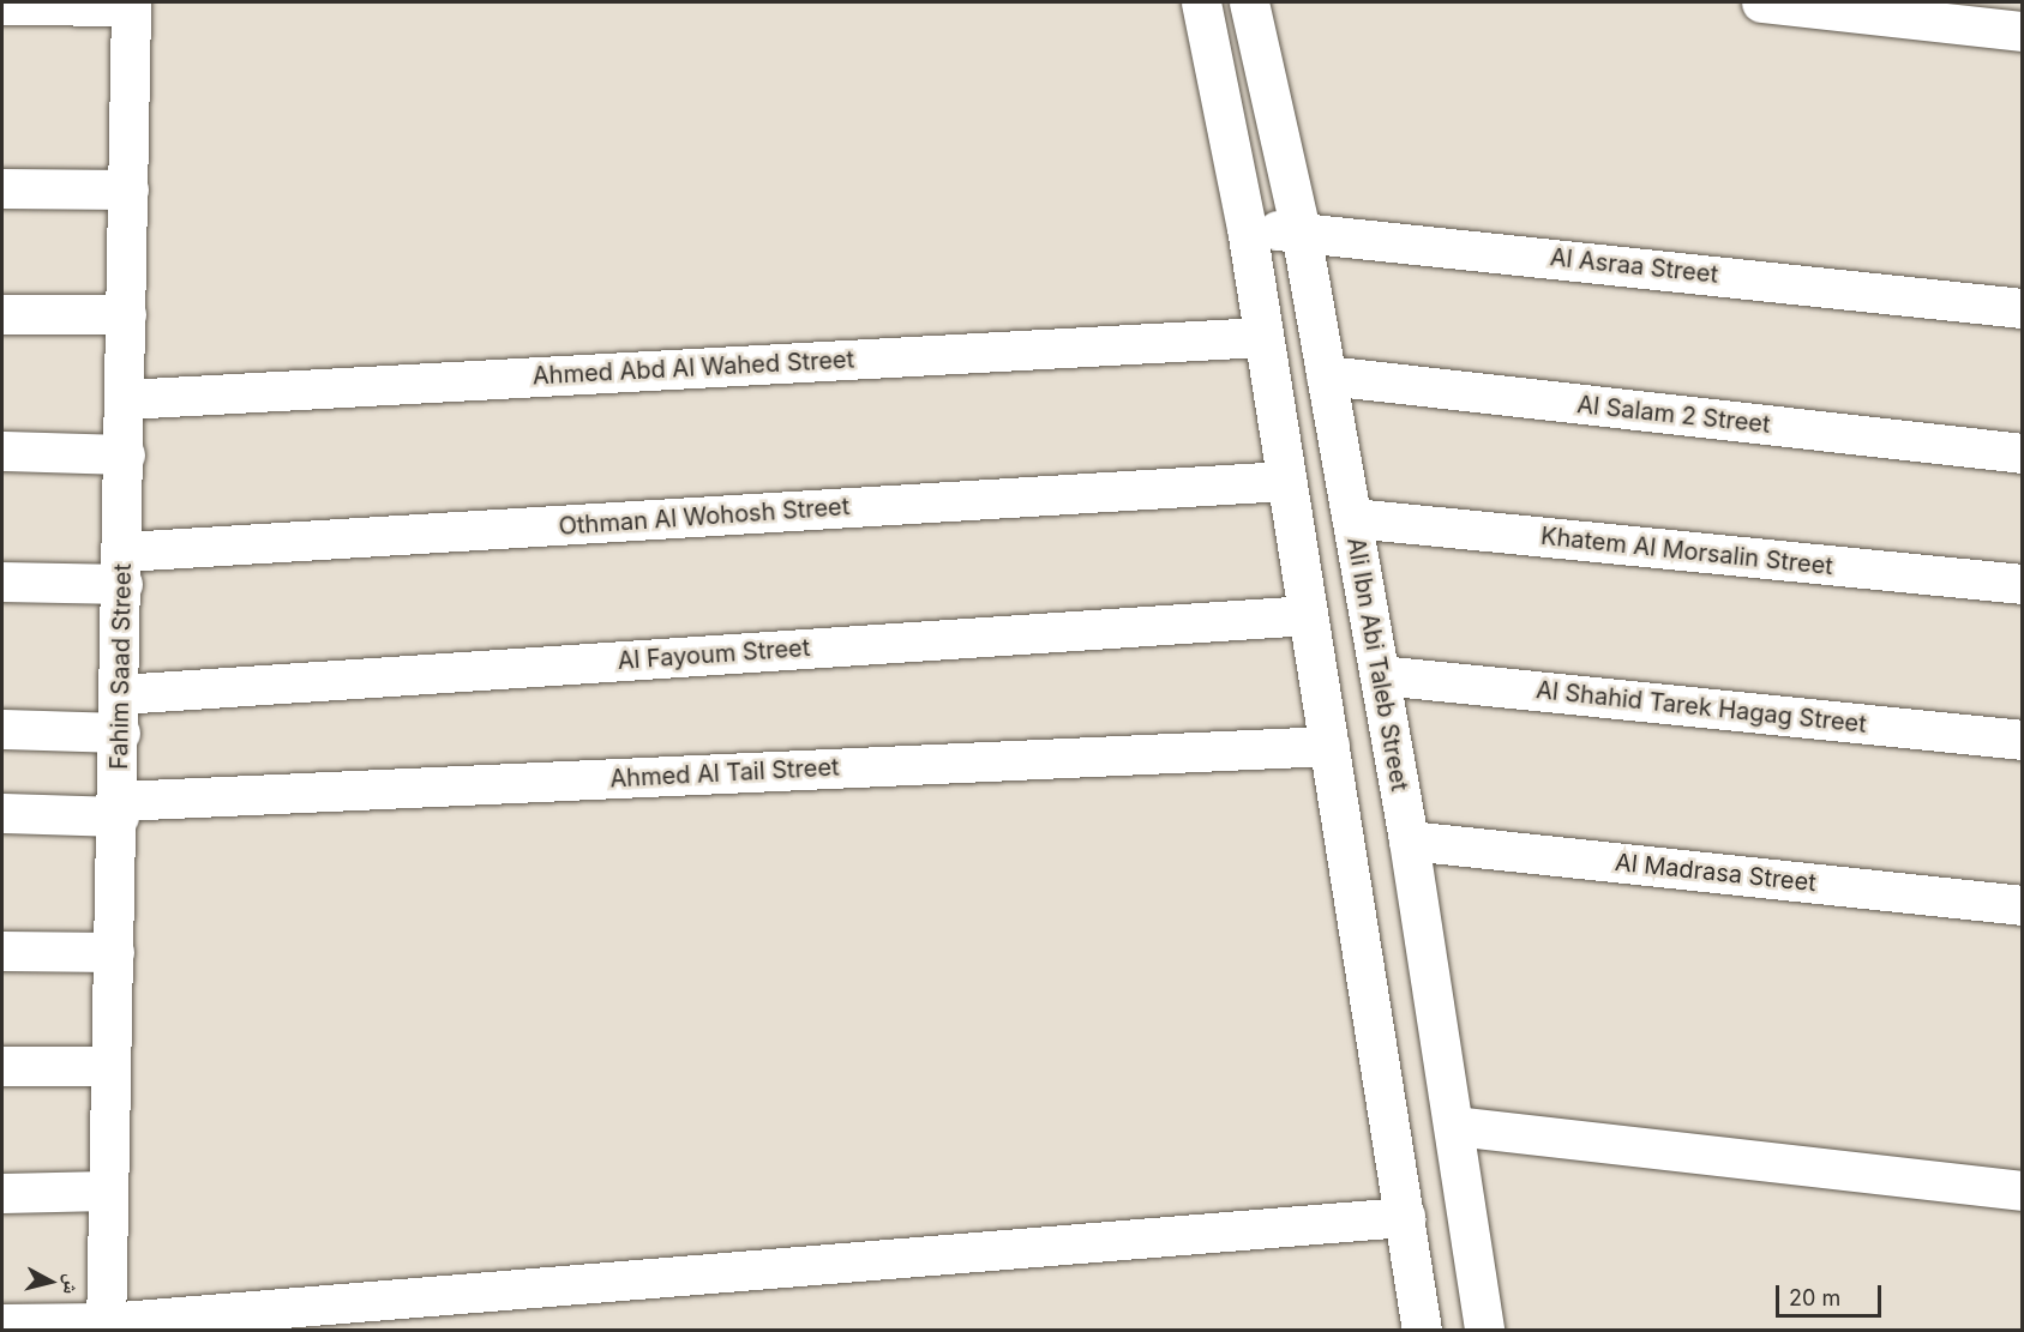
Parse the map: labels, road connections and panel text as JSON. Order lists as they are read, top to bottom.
{
  "streets": {
    "street": [
      "Al Asraa Street",
      "Ahmed Abd Al Wahed Street",
      "Al Salam 2 Street",
      "Othman Al Wohosh Street",
      "Khatem Al Morsalin Street",
      "Al Fayoum Street",
      "Ali Ibn Abi Taleb Street",
      "Fahim Saad Street",
      "Al Shahid Tarek Hagag Street",
      "Ahmed Al Tail Street",
      "Al Madrasa Street"
    ]
  },
  "crossings": [
    ["Al Asraa Street", "Ali Ibn Abi Taleb Street"],
    ["Ahmed Abd Al Wahed Street", "Fahim Saad Street"],
    ["Al Salam 2 Street", "Ali Ibn Abi Taleb Street"],
    ["Othman Al Wohosh Street", "Fahim Saad Street"],
    ["Khatem Al Morsalin Street", "Ali Ibn Abi Taleb Street"],
    ["Al Fayoum Street", "Fahim Saad Street"],
    ["Ali Ibn Abi Taleb Street", "Al Shahid Tarek Hagag Street"],
    ["Ali Ibn Abi Taleb Street", "Al Madrasa Street"],
    ["Fahim Saad Street", "Ahmed Al Tail Street"]
  ],
  "scale_bar": "20 m",
  "north": "right"
}
